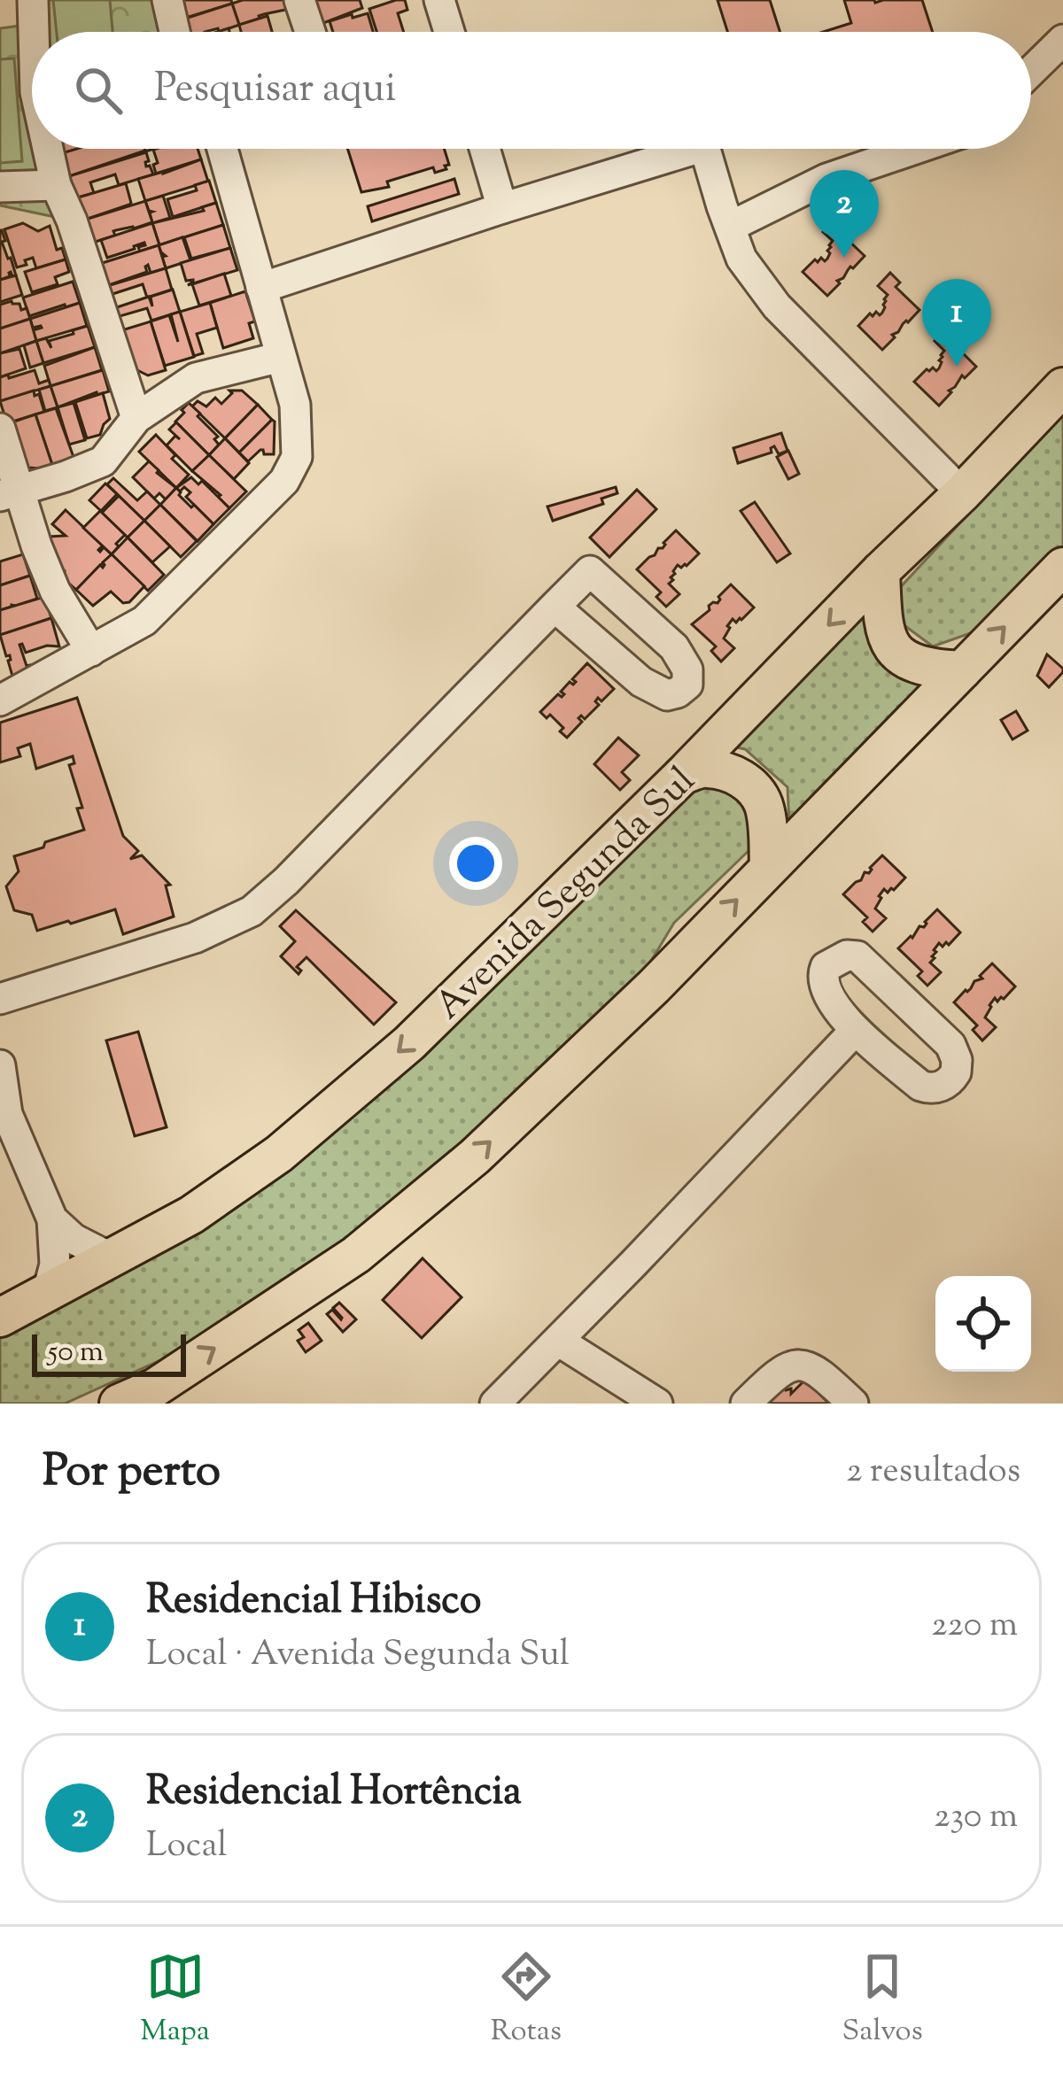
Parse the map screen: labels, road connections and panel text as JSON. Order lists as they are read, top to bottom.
{
  "streets": {
    "main road": ["Avenida Segunda Sul"]
  },
  "scale_bar": "50 m",
  "page": {
    "search": "Pesquisar aqui",
    "pins": ["2", "1"],
    "scale": "50 m",
    "heading": ["Por perto", "2 resultados"],
    "list": [
      {
        "mark": "1",
        "name": "Residencial Hibisco",
        "note": "Local · Avenida Segunda Sul",
        "value": "220 m"
      },
      {
        "mark": "2",
        "name": "Residencial Hortência",
        "note": "Local",
        "value": "230 m"
      }
    ],
    "nav": ["Mapa", "Rotas", "Salvos"]
  }
}
